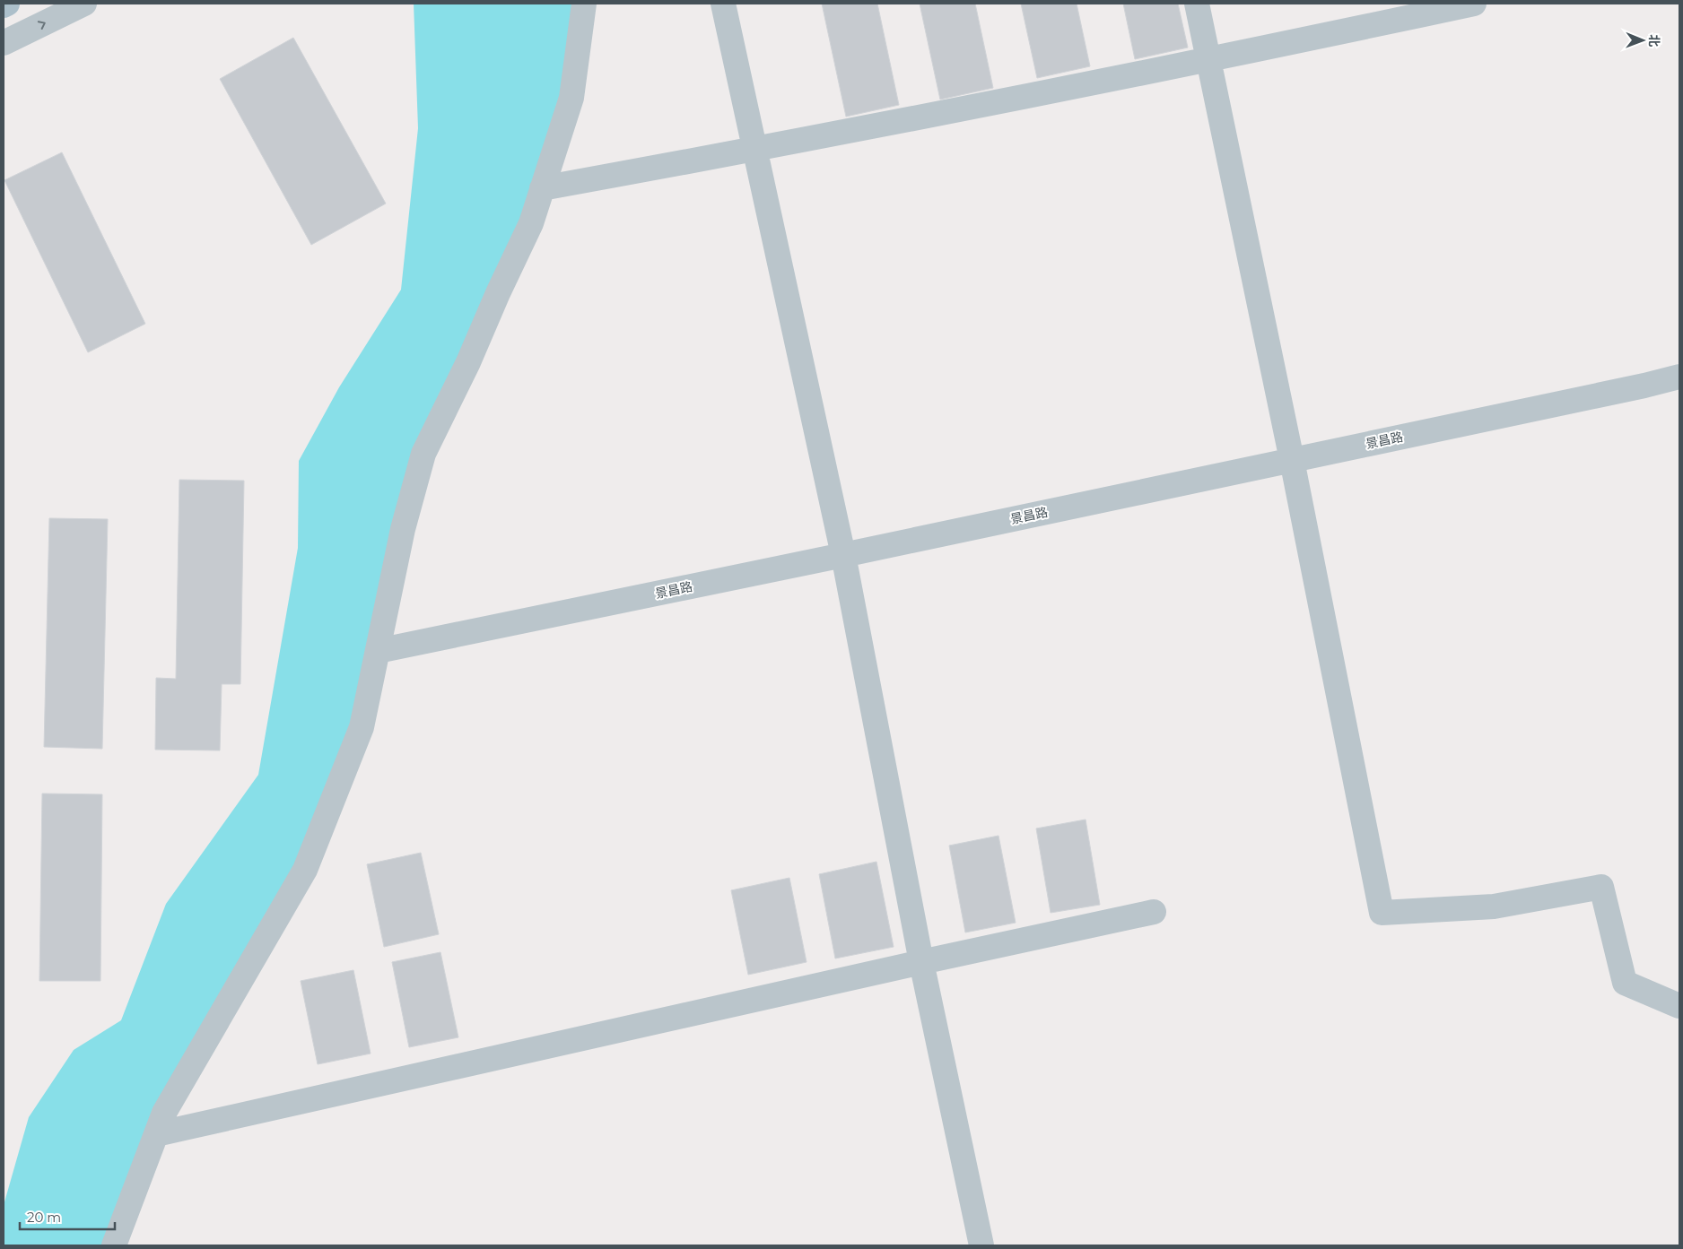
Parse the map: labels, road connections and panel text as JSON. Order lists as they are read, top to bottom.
{
  "streets": {
    "street": ["景昌路"]
  },
  "scale_bar": "20 m",
  "north": "right"
}
